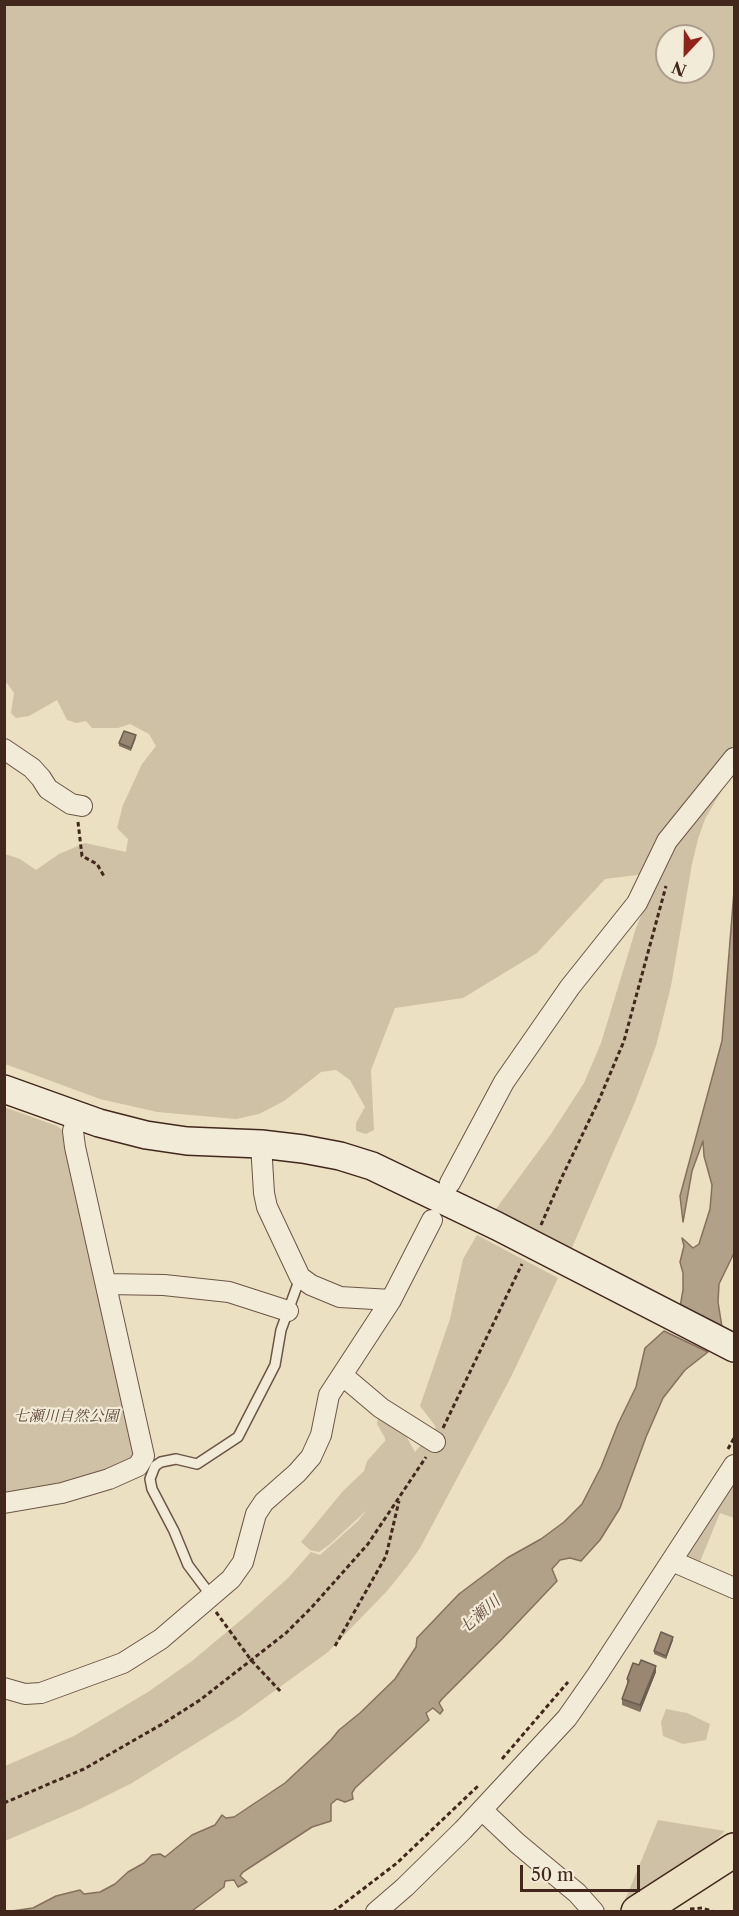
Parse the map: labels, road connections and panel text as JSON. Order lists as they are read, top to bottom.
{
  "water": ["七瀬川"],
  "parks": ["七瀬川自然公園"],
  "scale_bar": "50 m",
  "north": "bottom"
}
